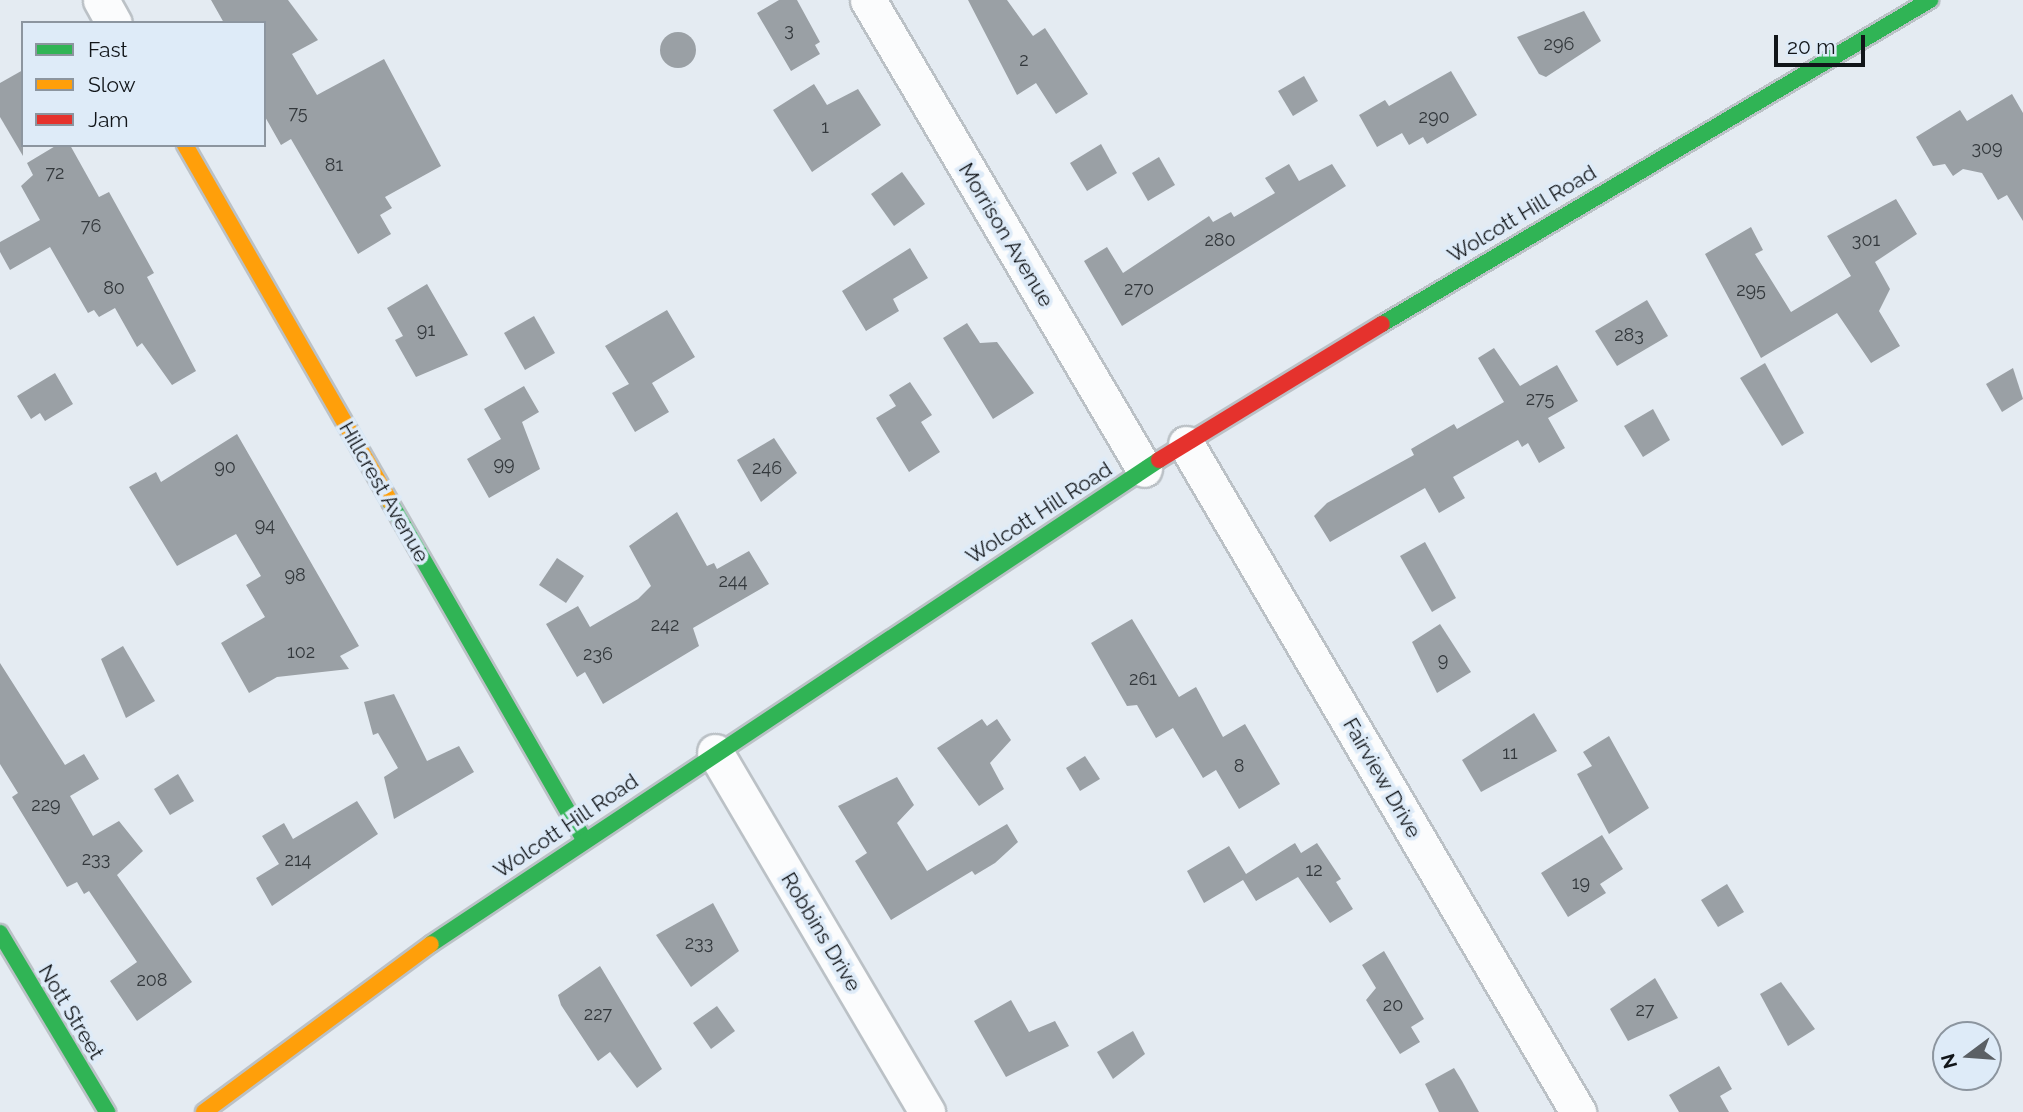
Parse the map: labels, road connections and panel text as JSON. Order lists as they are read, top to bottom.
{
  "streets": {
    "street": [
      "Wolcott Hill Road",
      "Morrison Avenue",
      "Hillcrest Avenue",
      "Fairview Drive",
      "Robbins Drive",
      "Nott Street"
    ]
  },
  "crossings": [
    ["Wolcott Hill Road", "Morrison Avenue"],
    ["Wolcott Hill Road", "Hillcrest Avenue"],
    ["Wolcott Hill Road", "Fairview Drive"],
    ["Wolcott Hill Road", "Robbins Drive"]
  ],
  "house_numbers": [
    "3",
    "296",
    "2",
    "75",
    "290",
    "1",
    "309",
    "81",
    "72",
    "76",
    "280",
    "301",
    "80",
    "270",
    "295",
    "91",
    "283",
    "275",
    "99",
    "90",
    "246",
    "94",
    "98",
    "244",
    "242",
    "102",
    "236",
    "9",
    "261",
    "11",
    "8",
    "229",
    "233",
    "214",
    "12",
    "19",
    "233",
    "208",
    "20",
    "27",
    "227"
  ],
  "legend": ["Fast", "Slow", "Jam"],
  "scale_bar": "20 m",
  "north": "left"
}
